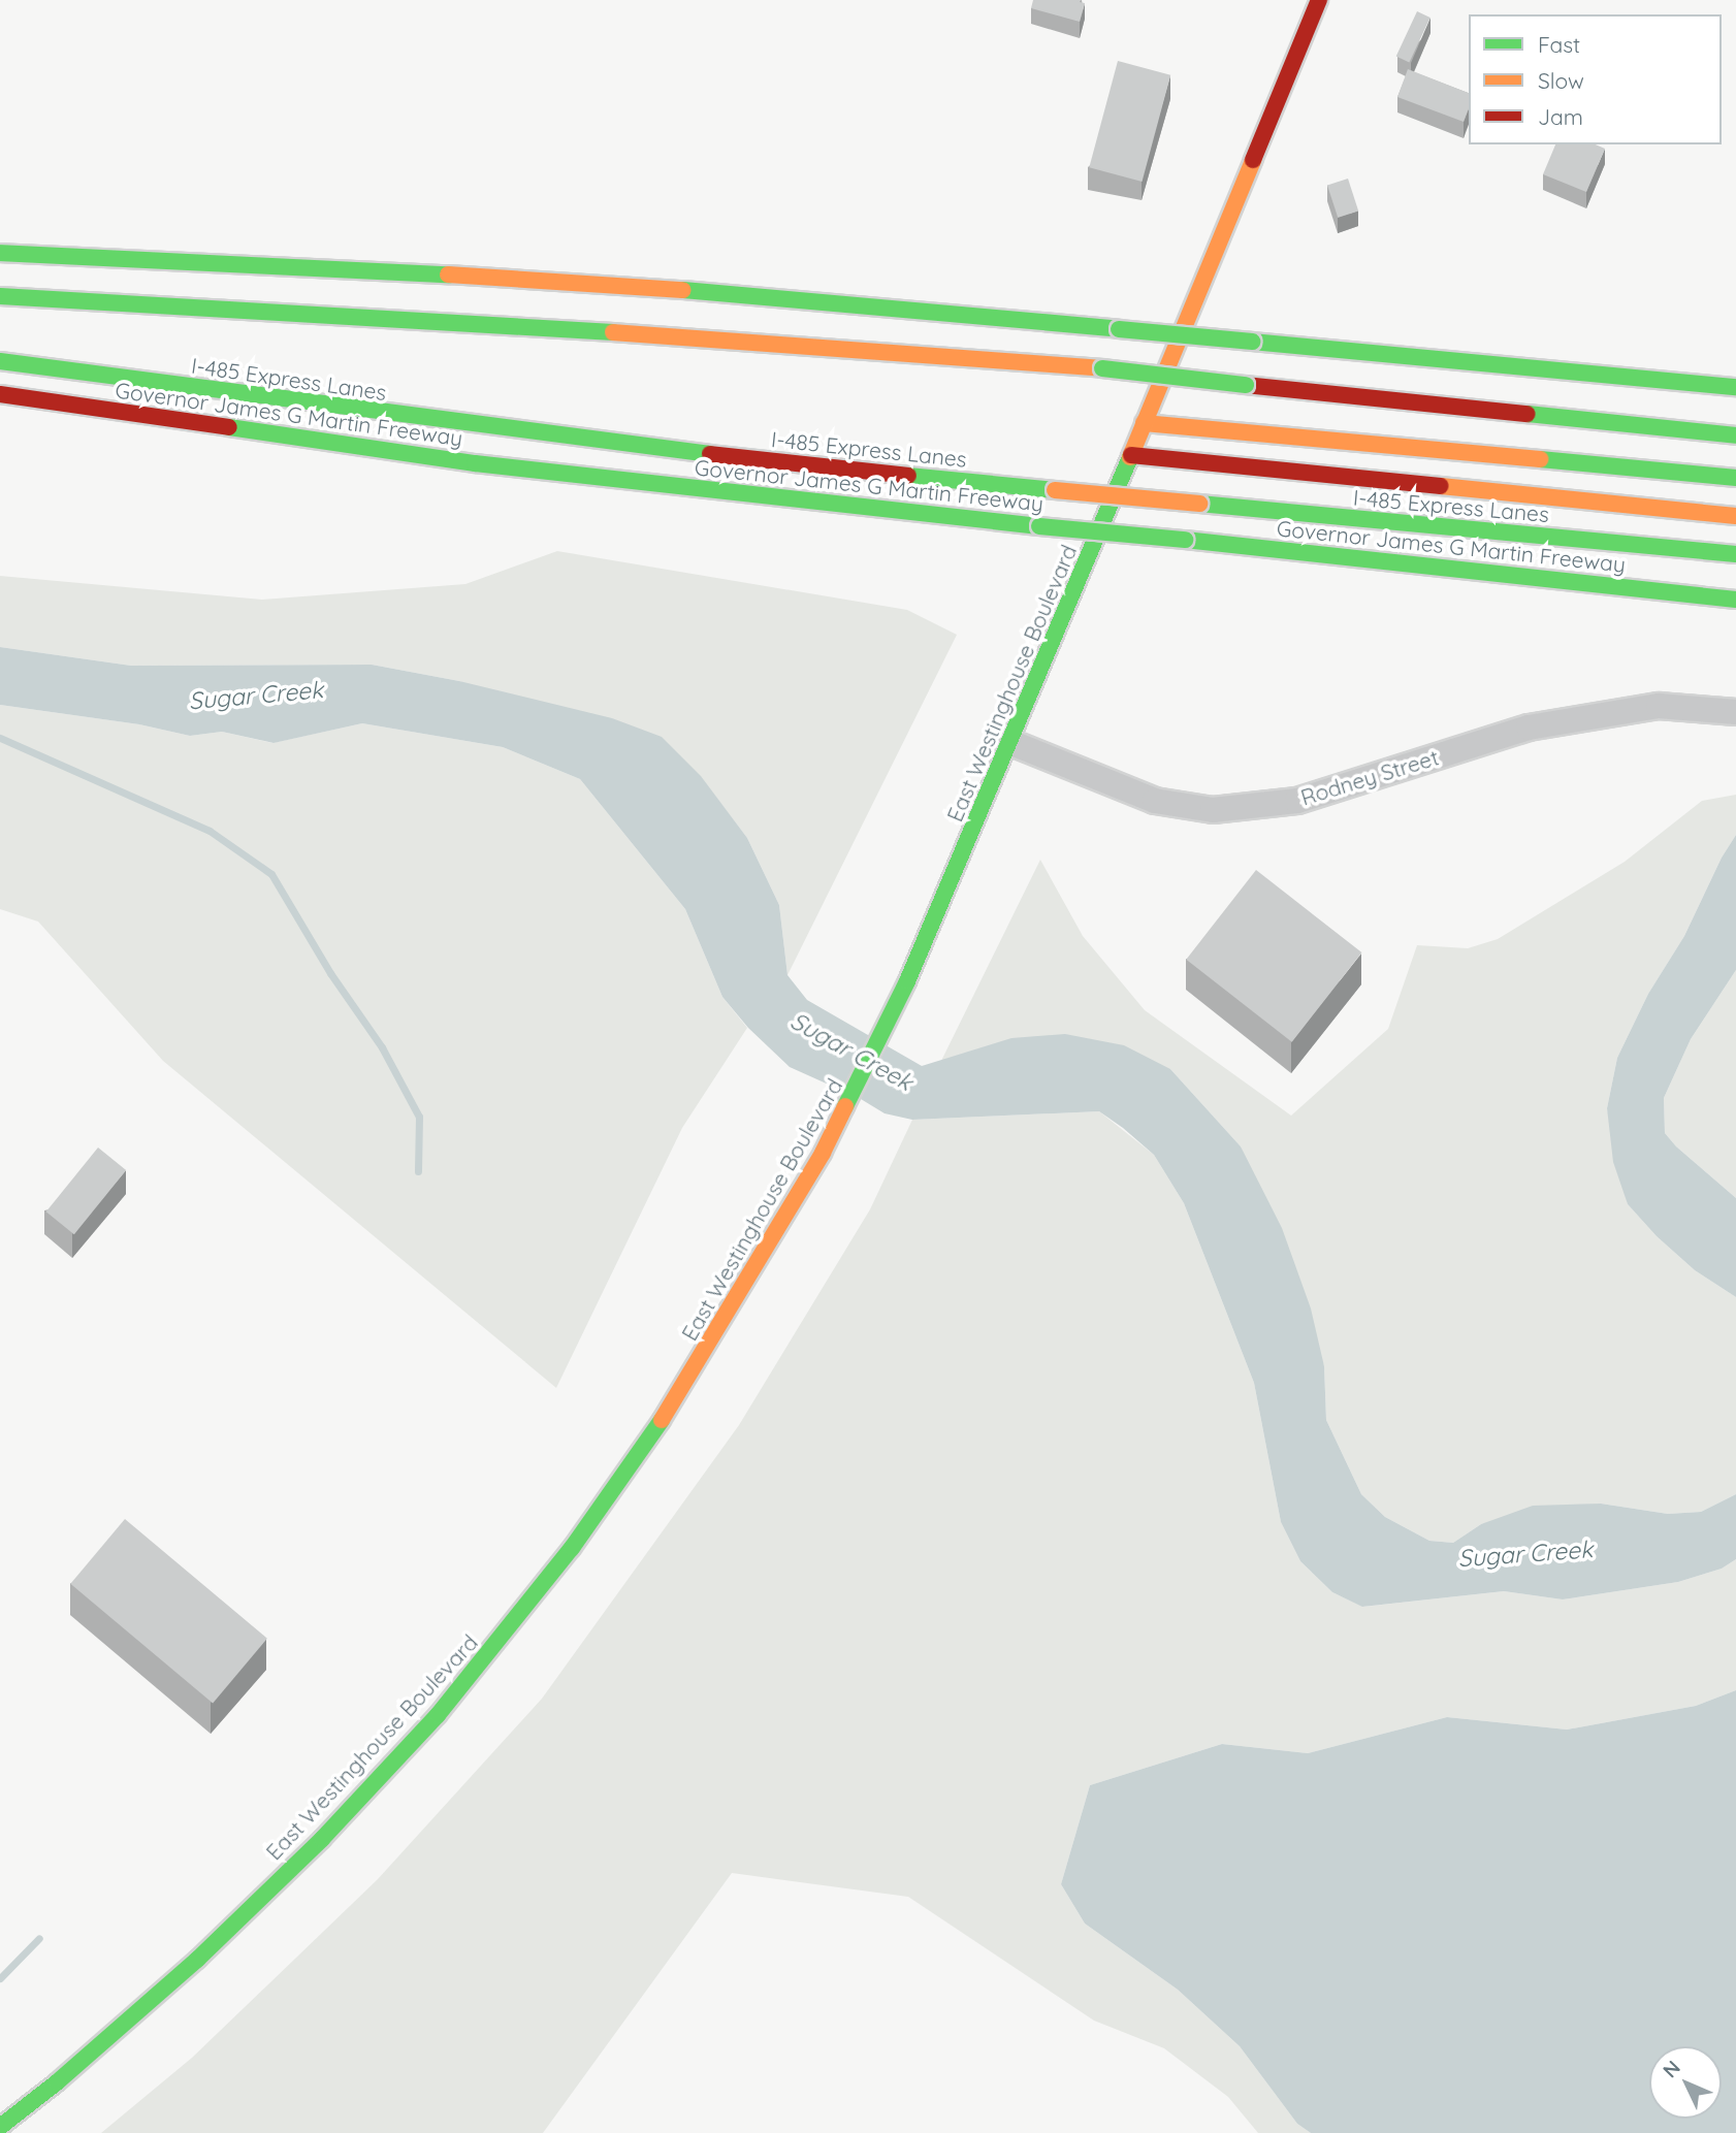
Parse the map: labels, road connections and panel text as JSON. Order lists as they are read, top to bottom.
{
  "streets": {
    "main road": ["I-485 Express Lanes", "Governor James G Martin Freeway", "East Westinghouse Boulevard"],
    "street": ["Rodney Street"]
  },
  "crossings": [
    ["East Westinghouse Boulevard", "Rodney Street"]
  ],
  "water": ["Sugar Creek"],
  "legend": ["Fast", "Slow", "Jam"],
  "north": "top left"
}
